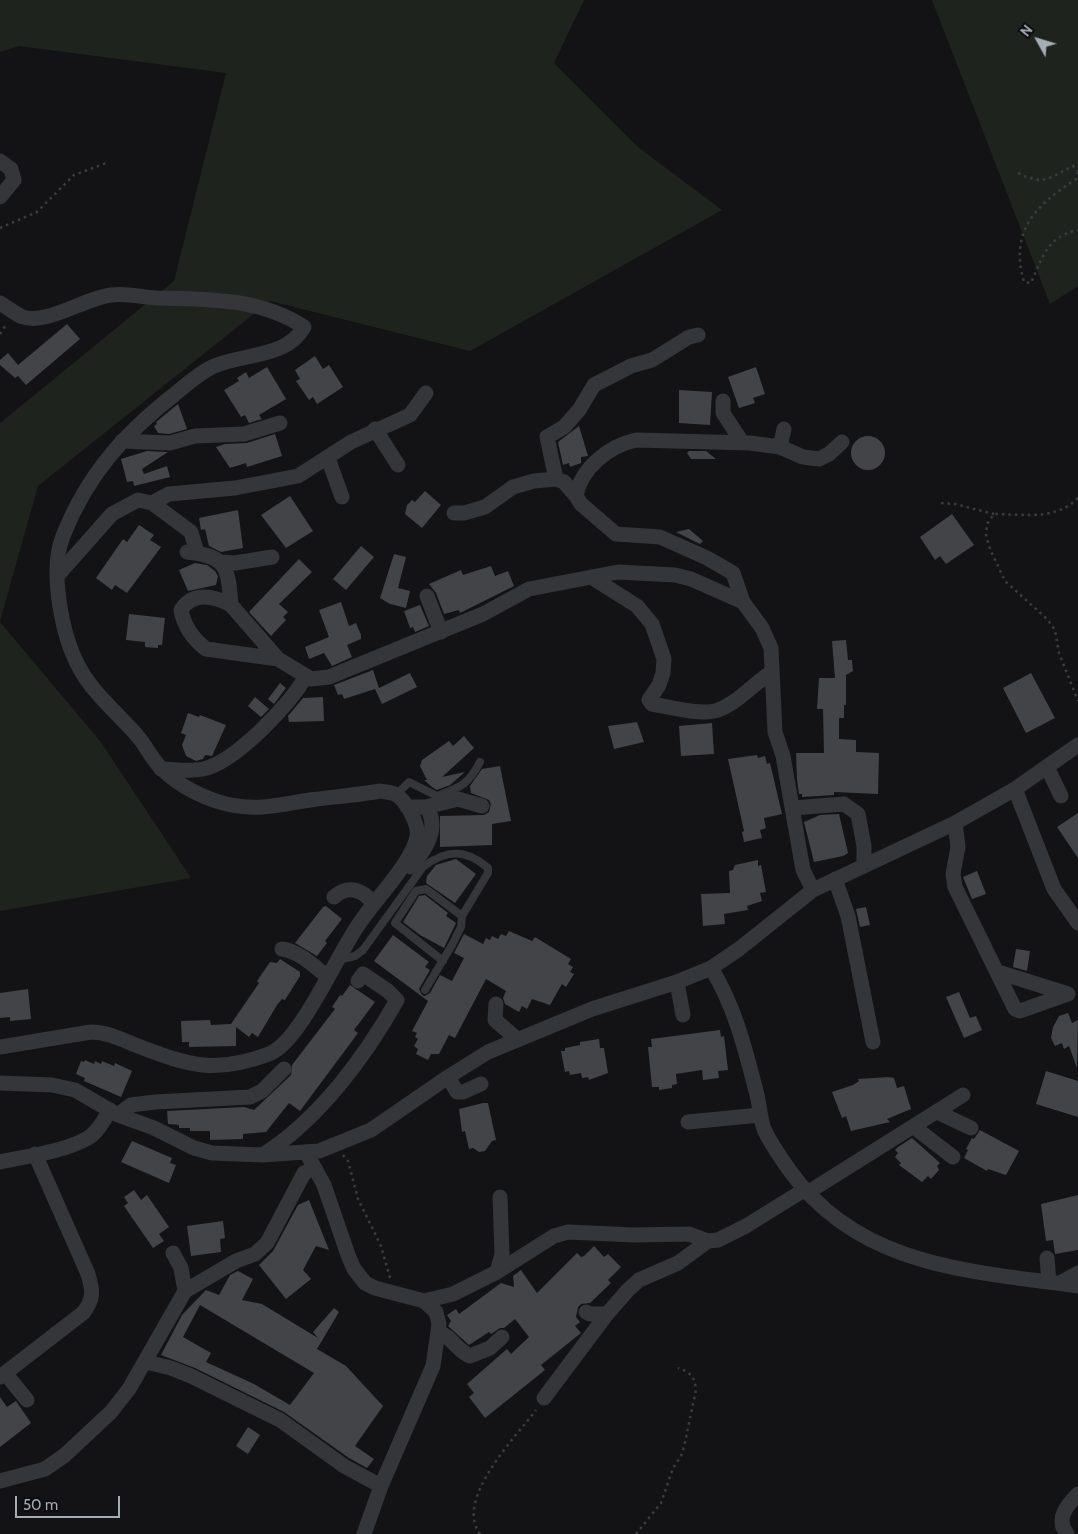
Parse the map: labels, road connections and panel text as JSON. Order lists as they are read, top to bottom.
{
  "scale_bar": "50 m",
  "north": "top left"
}
